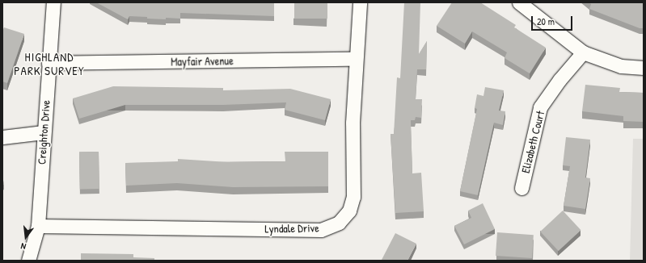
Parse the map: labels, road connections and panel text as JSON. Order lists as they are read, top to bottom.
{
  "streets": {
    "street": [
      "Mayfair Avenue",
      "Creighton Drive",
      "Elizabeth Court",
      "Lyndale Drive"
    ]
  },
  "crossings": [
    ["Mayfair Avenue", "Creighton Drive"],
    ["Mayfair Avenue", "Lyndale Drive"],
    ["Creighton Drive", "Lyndale Drive"]
  ],
  "districts": ["HIGHLAND PARK SURVEY"],
  "scale_bar": "20 m",
  "north": "bottom"
}
